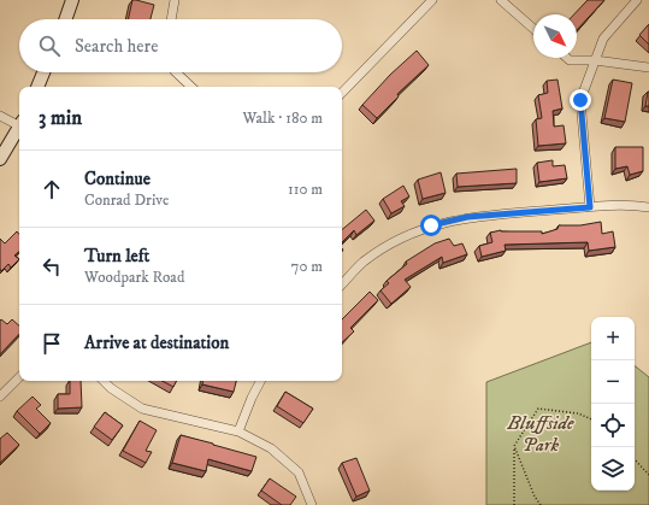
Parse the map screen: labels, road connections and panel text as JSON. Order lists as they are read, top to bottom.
{
  "parks": ["Bluffside Park"],
  "north": "bottom right",
  "page": {
    "search": "Search here",
    "heading": ["3 min", "Walk · 180 m"],
    "list": [
      ["Continue", "Conrad Drive", "110 m"],
      ["Turn left", "Woodpark Road", "70 m"],
      "Arrive at destination"
    ],
    "map_buttons": ["+", "−"]
  }
}
